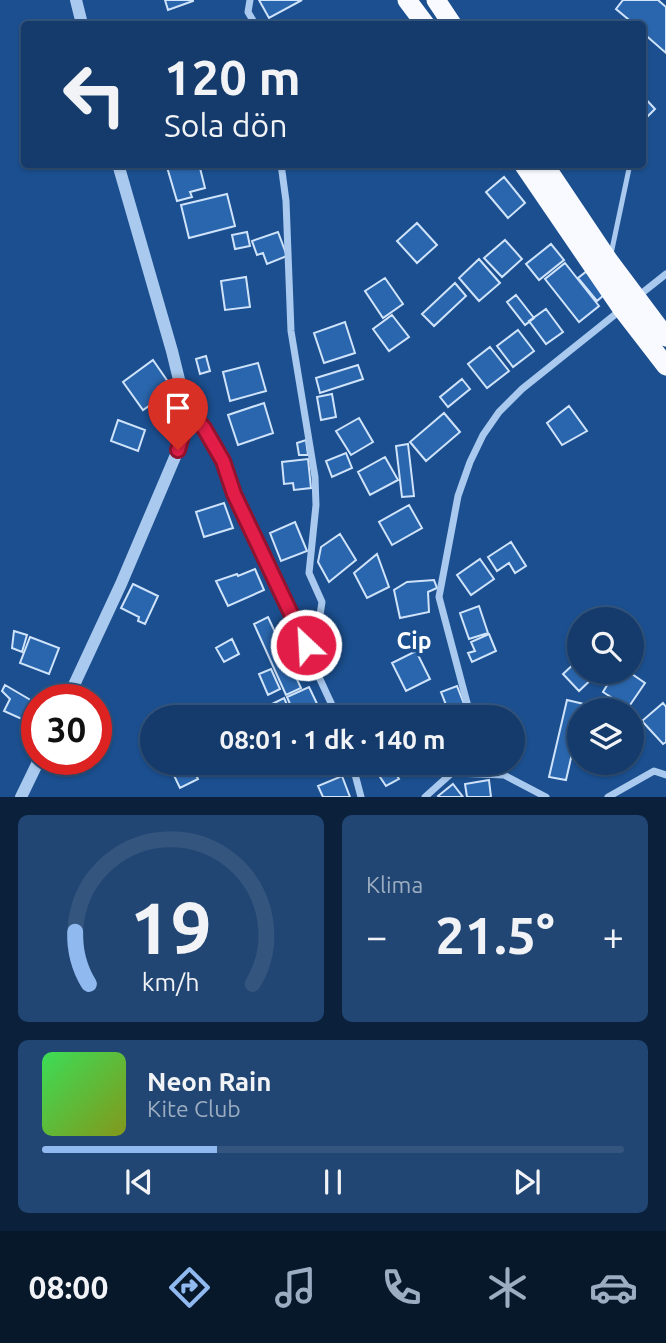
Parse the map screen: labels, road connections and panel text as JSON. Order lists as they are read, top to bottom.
{
  "districts": ["Cip"],
  "page": {
    "turn": ["120 m", "Sola dön"],
    "limit": "30",
    "trip": "08:01 · 1 dk · 140 m",
    "tile": "Klima",
    "heat": ["−", "21.5°", "+"],
    "song": ["Neon Rain", "Kite Club"],
    "tabs": "08:00",
    "gauge": ["19", "km/h"]
  }
}
